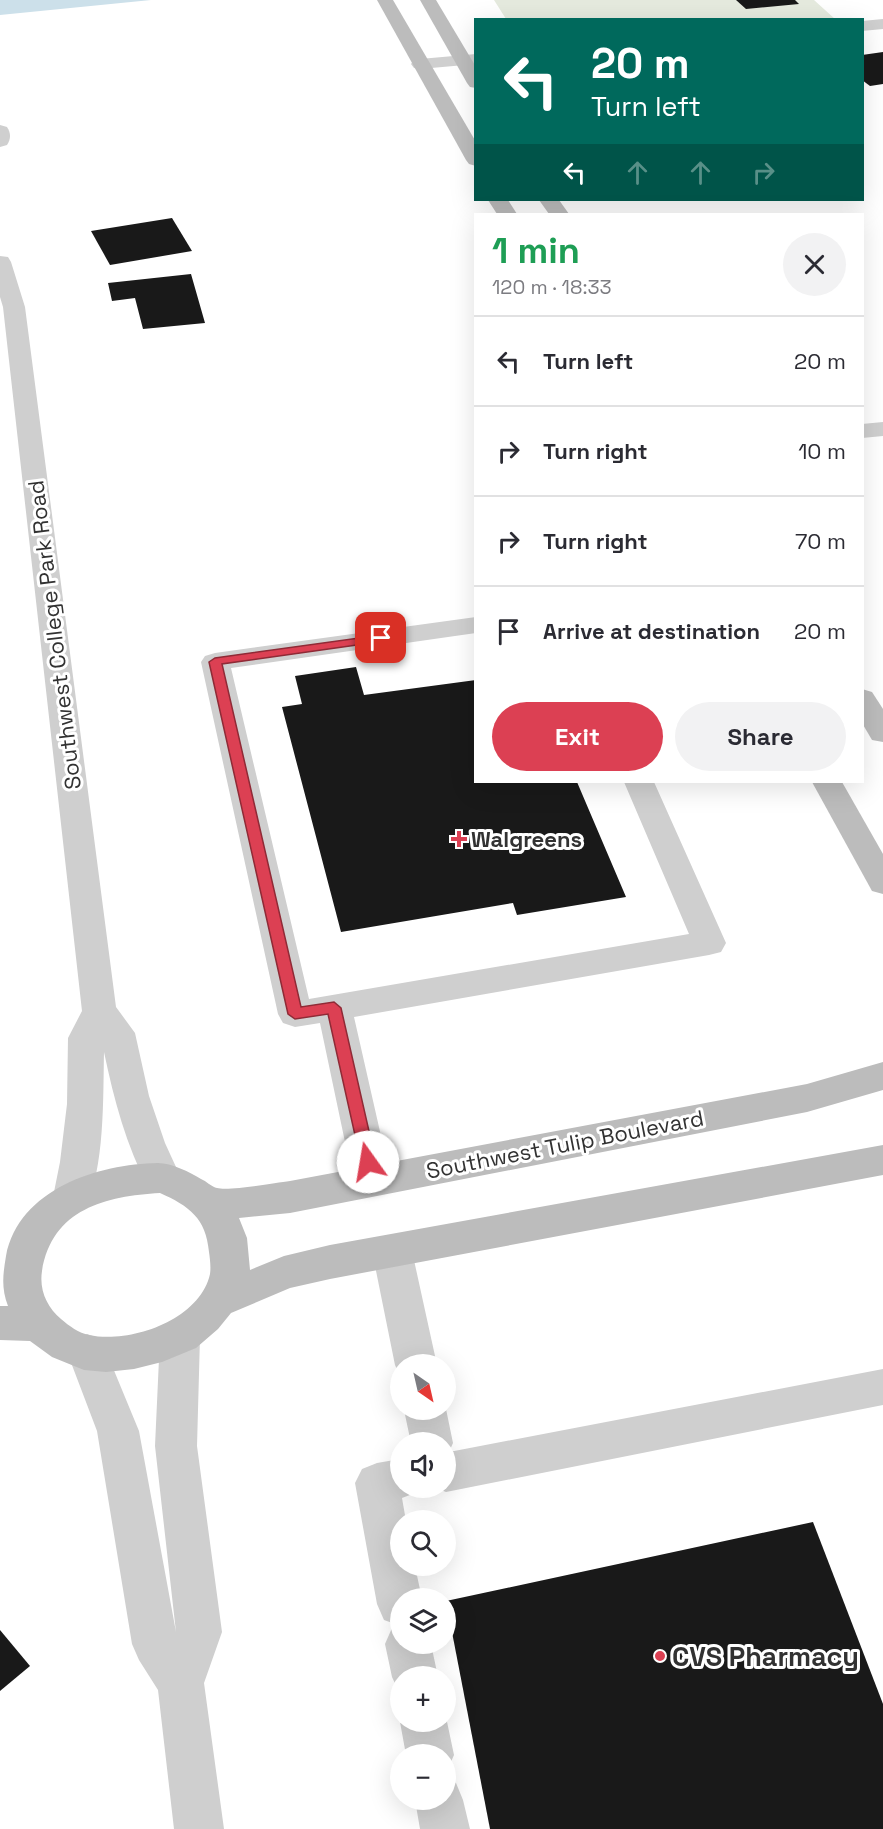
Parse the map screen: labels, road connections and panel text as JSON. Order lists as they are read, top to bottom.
{
  "streets": {
    "street": ["Southwest College Park Road", "Southwest Tulip Boulevard"]
  },
  "places": {
    "health": ["Walgreens"],
    "other": ["CVS Pharmacy"]
  },
  "north": "bottom right",
  "page": {
    "turn": ["20 m", "Turn left"],
    "heading": ["1 min", "120 m · 18:33"],
    "list": [
      {
        "name": "Turn left",
        "value": "20 m"
      },
      {
        "name": "Turn right",
        "value": "10 m"
      },
      {
        "name": "Turn right",
        "value": "70 m"
      },
      {
        "name": "Arrive at destination",
        "value": "20 m"
      }
    ],
    "buttons": ["Exit", "Share"],
    "map_buttons": ["+", "−"]
  }
}
